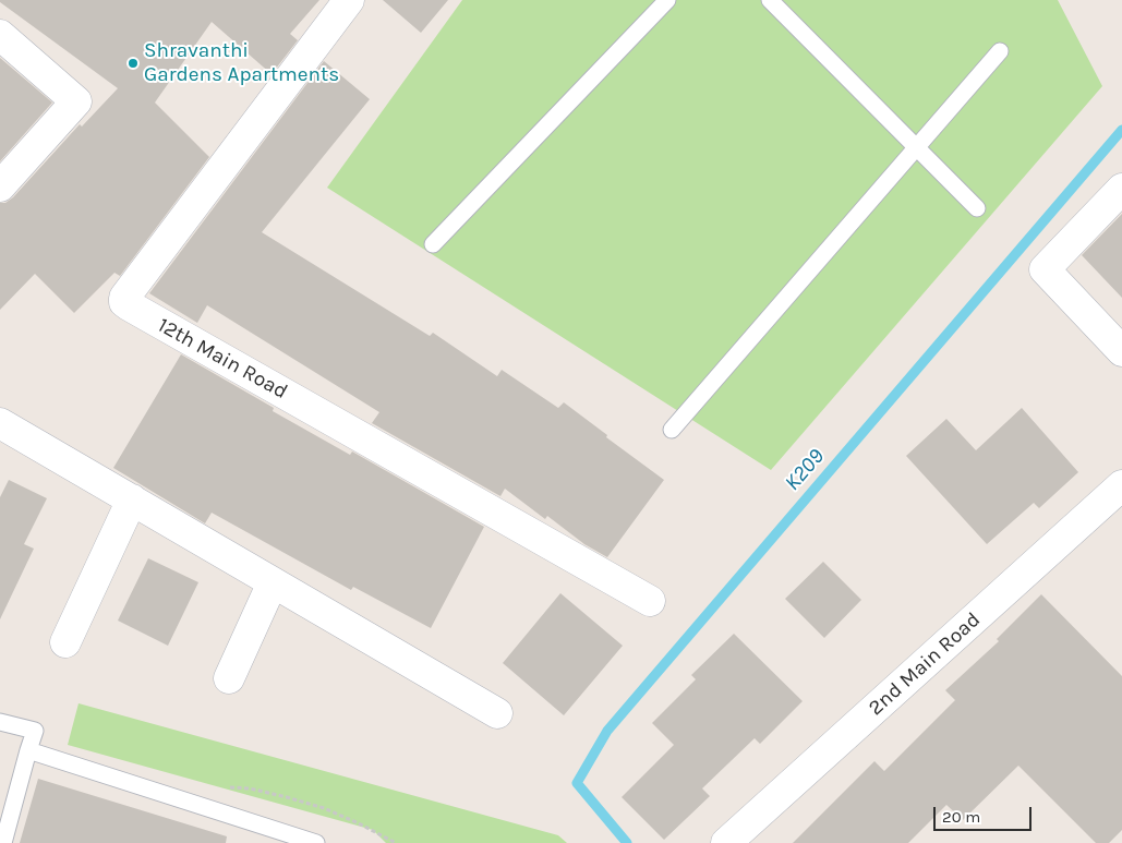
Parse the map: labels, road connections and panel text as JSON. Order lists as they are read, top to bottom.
{
  "streets": {
    "street": ["12th Main Road", "2nd Main Road"]
  },
  "water": ["K209"],
  "places": ["Shravanthi Gardens Apartments"],
  "scale_bar": "20 m"
}
